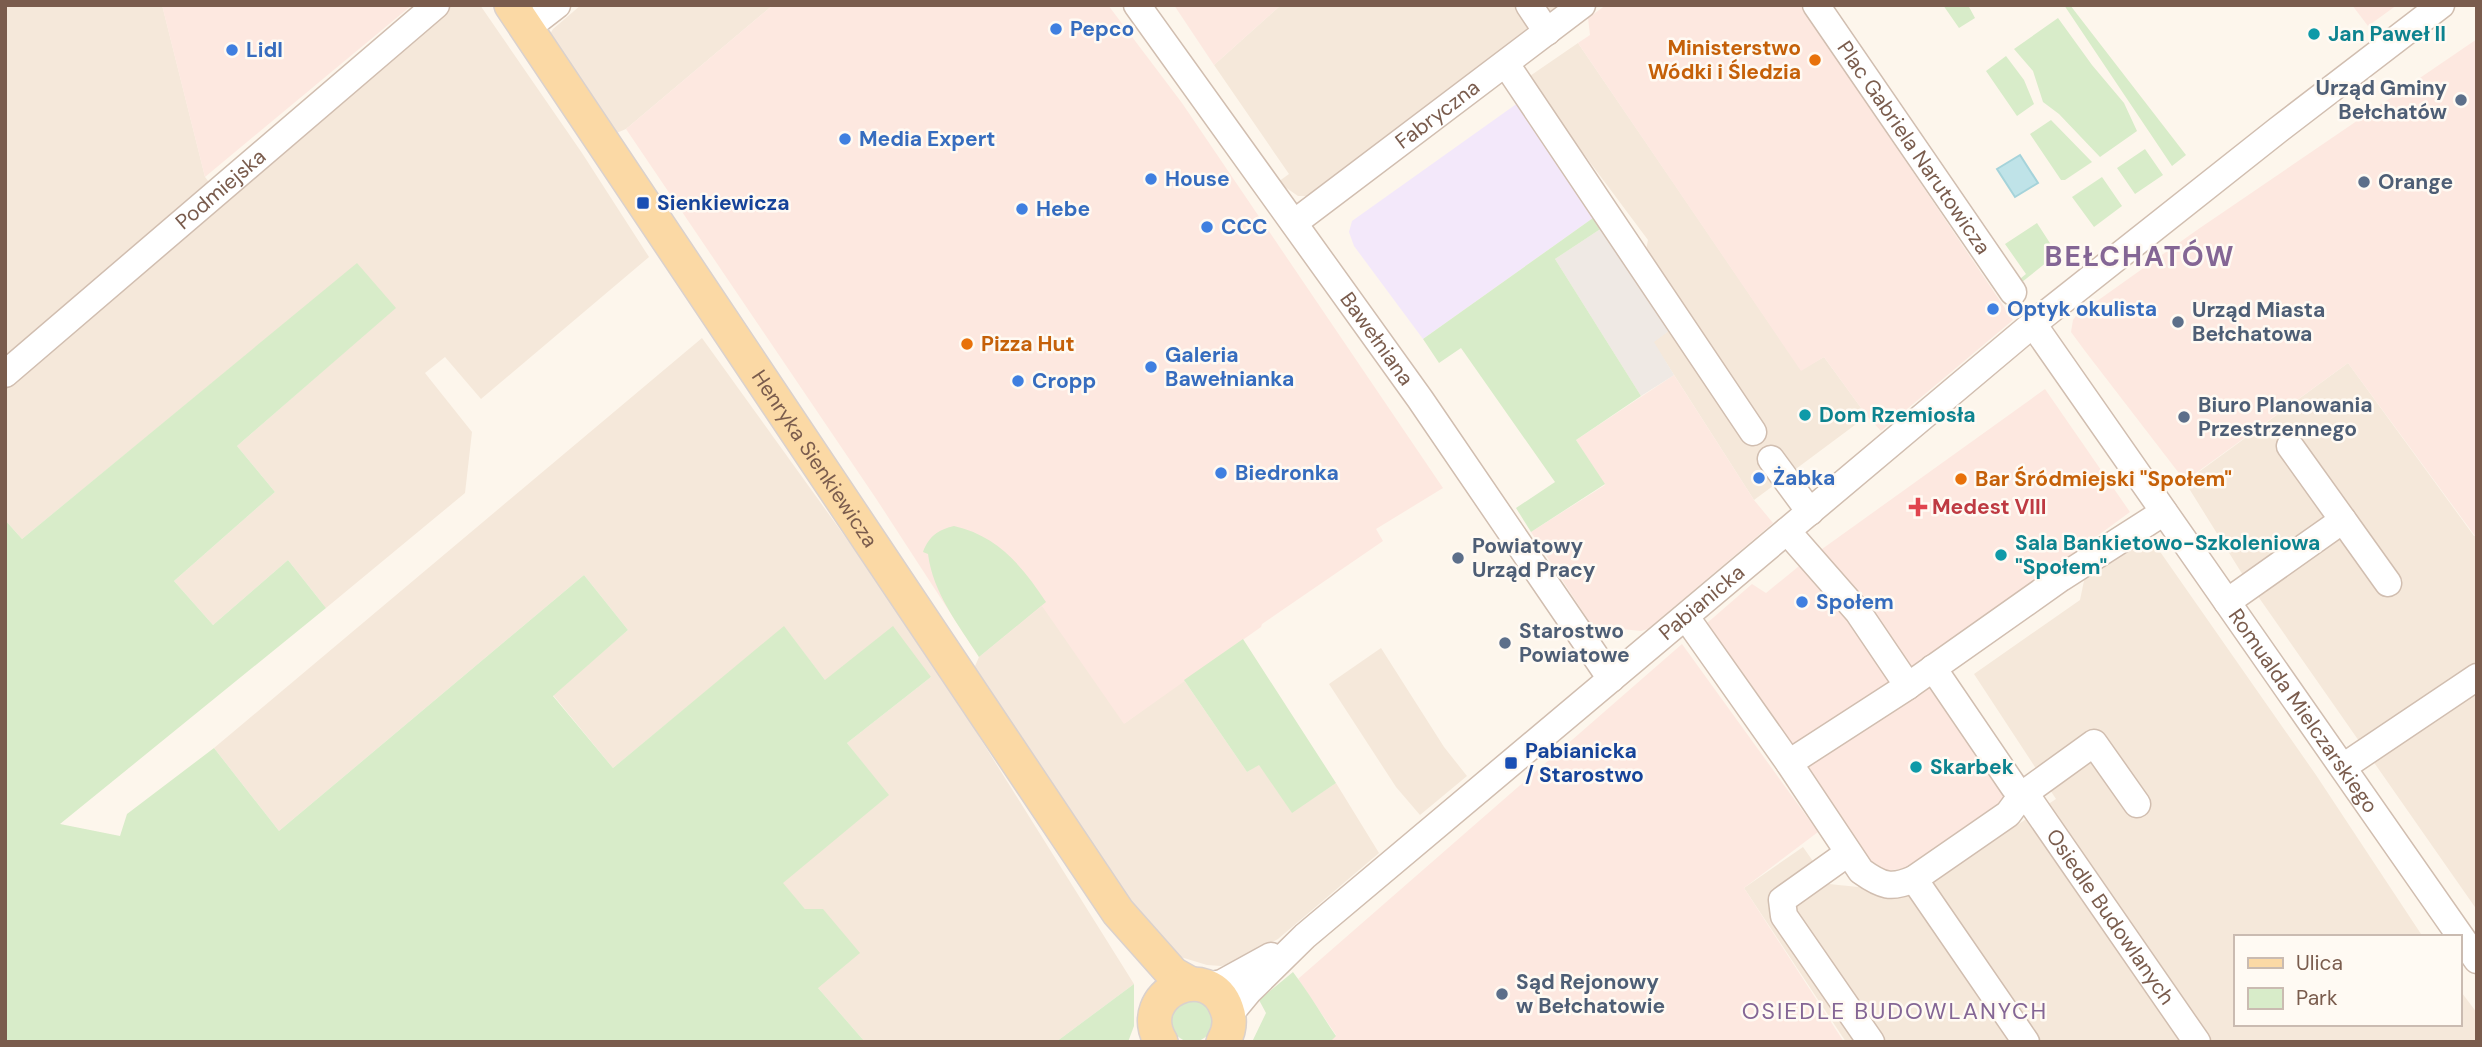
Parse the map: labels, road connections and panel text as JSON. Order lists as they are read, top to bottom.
{
  "streets": {
    "main road": ["Henryka Sienkiewicza"],
    "street": [
      "Fabryczna",
      "Plac Gabriela Narutowicza",
      "Podmiejska",
      "Bawełniana",
      "Pabianicka",
      "Romualda Mielczarskiego",
      "Osiedle Budowlanych"
    ]
  },
  "crossings": [
    ["Fabryczna", "Bawełniana"],
    ["Bawełniana", "Pabianicka"],
    ["Henryka Sienkiewicza", "Pabianicka"],
    ["Pabianicka", "Romualda Mielczarskiego"]
  ],
  "districts": ["BEŁCHATÓW", "OSIEDLE BUDOWLANYCH"],
  "places": {
    "other": [
      "Pepco",
      "Jan Paweł II",
      "Lidl",
      "Ministerstwo Wódki i Śledzia",
      "Urząd Gminy Bełchatów",
      "Media Expert",
      "House",
      "Orange",
      "Hebe",
      "CCC",
      "Optyk okulista",
      "Urząd Miasta Bełchatowa",
      "Pizza Hut",
      "Galeria Bawełnianka",
      "Cropp",
      "Dom Rzemiosła",
      "Biuro Planowania Przestrzennego",
      "Biedronka",
      "Żabka",
      "Bar Śródmiejski \"Społem\"",
      "Sala Bankietowo-Szkoleniowa \"Społem\"",
      "Powiatowy Urząd Pracy",
      "Społem",
      "Starostwo Powiatowe",
      "Skarbek",
      "Sąd Rejonowy w Bełchatowie"
    ],
    "transit": ["Sienkiewicza", "Pabianicka / Starostwo"],
    "health": ["Medest VIII"]
  },
  "legend": ["Ulica", "Park"]
}
